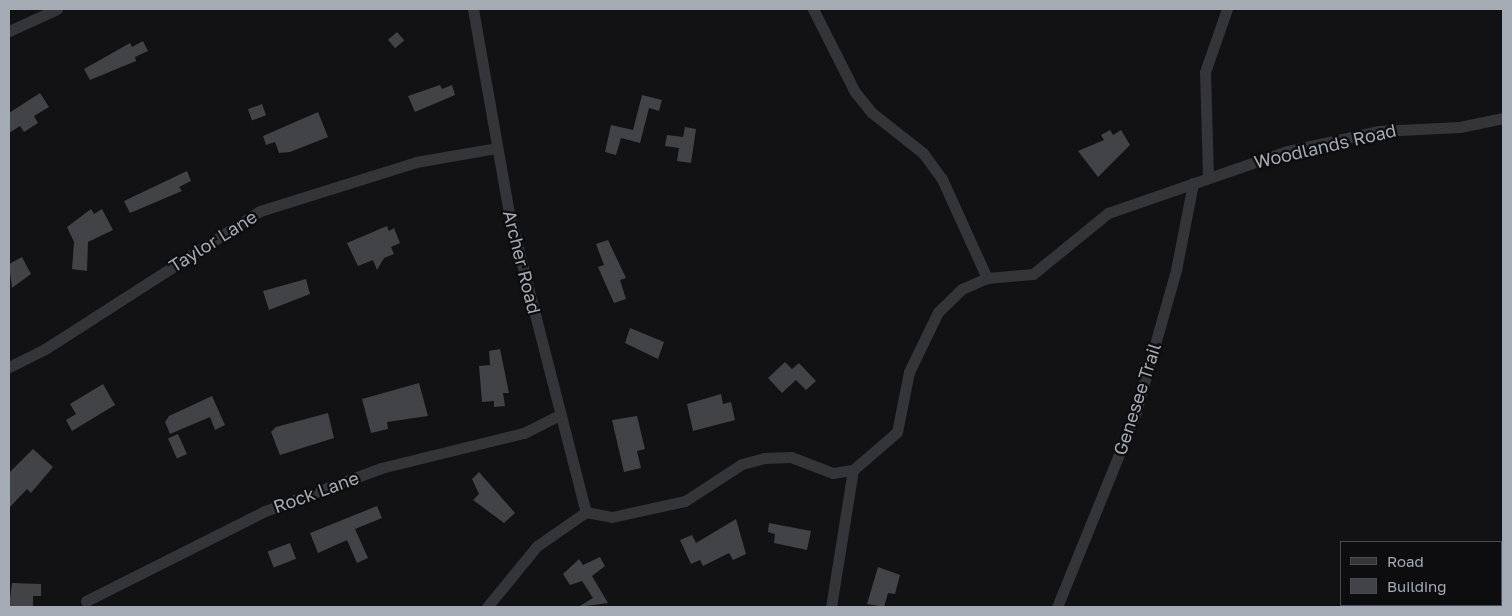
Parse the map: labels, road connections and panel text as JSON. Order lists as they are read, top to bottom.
{
  "streets": {
    "street": [
      "Woodlands Road",
      "Taylor Lane",
      "Archer Road",
      "Genesee Trail",
      "Rock Lane"
    ]
  },
  "crossings": [
    ["Woodlands Road", "Genesee Trail"],
    ["Taylor Lane", "Archer Road"],
    ["Archer Road", "Rock Lane"]
  ],
  "legend": ["Road", "Building"]
}
